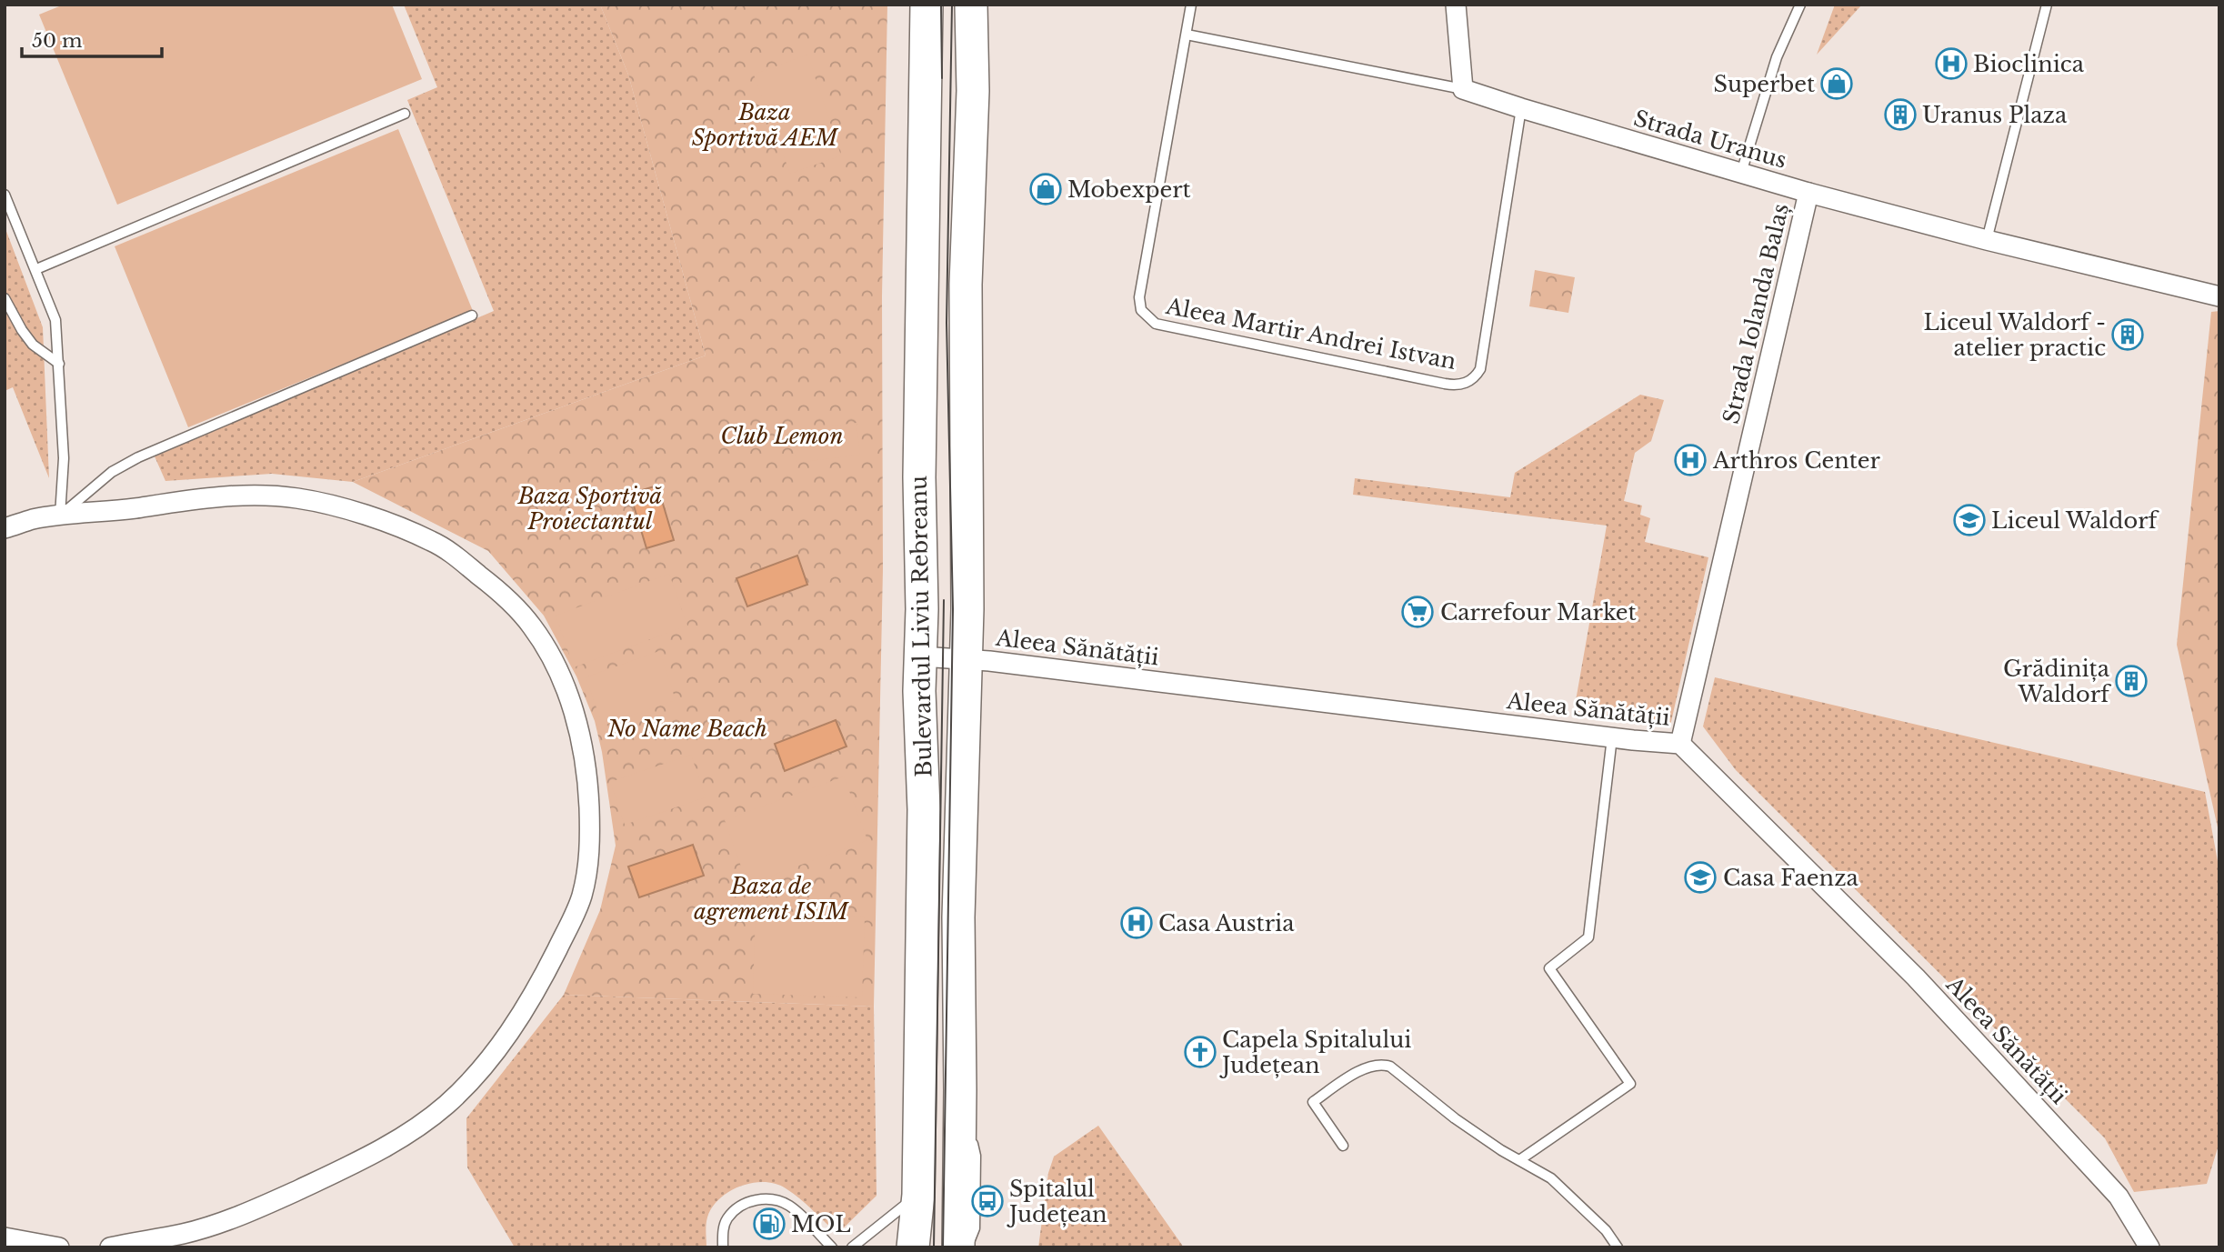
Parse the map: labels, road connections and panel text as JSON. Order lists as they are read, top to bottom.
{
  "streets": {
    "main road": ["Bulevardul Liviu Rebreanu"],
    "street": ["Strada Uranus", "Strada Iolanda Balaș", "Aleea Sănătății"],
    "lane": ["Aleea Martir Andrei Istvan"]
  },
  "crossings": [
    ["Strada Uranus", "Strada Iolanda Balaș"],
    ["Strada Uranus", "Aleea Martir Andrei Istvan"],
    ["Strada Iolanda Balaș", "Aleea Sănătății"],
    ["Bulevardul Liviu Rebreanu", "Aleea Sănătății"]
  ],
  "parks": [
    "Baza Sportivă AEM",
    "Club Lemon",
    "Baza Sportivă Proiectantul",
    "No Name Beach",
    "Baza de agrement ISIM"
  ],
  "places": {
    "hospital": ["Bioclinica", "Arthros Center", "Casa Austria"],
    "shop": ["Superbet", "Mobexpert"],
    "building": ["Uranus Plaza", "Liceul Waldorf - atelier practic", "Grădinița Waldorf"],
    "school or university": ["Liceul Waldorf", "Casa Faenza"],
    "supermarket": ["Carrefour Market"],
    "church": ["Capela Spitalului Județean"],
    "bus stop": ["Spitalul Județean"],
    "fuel station": ["MOL"]
  },
  "scale_bar": "50 m"
}
